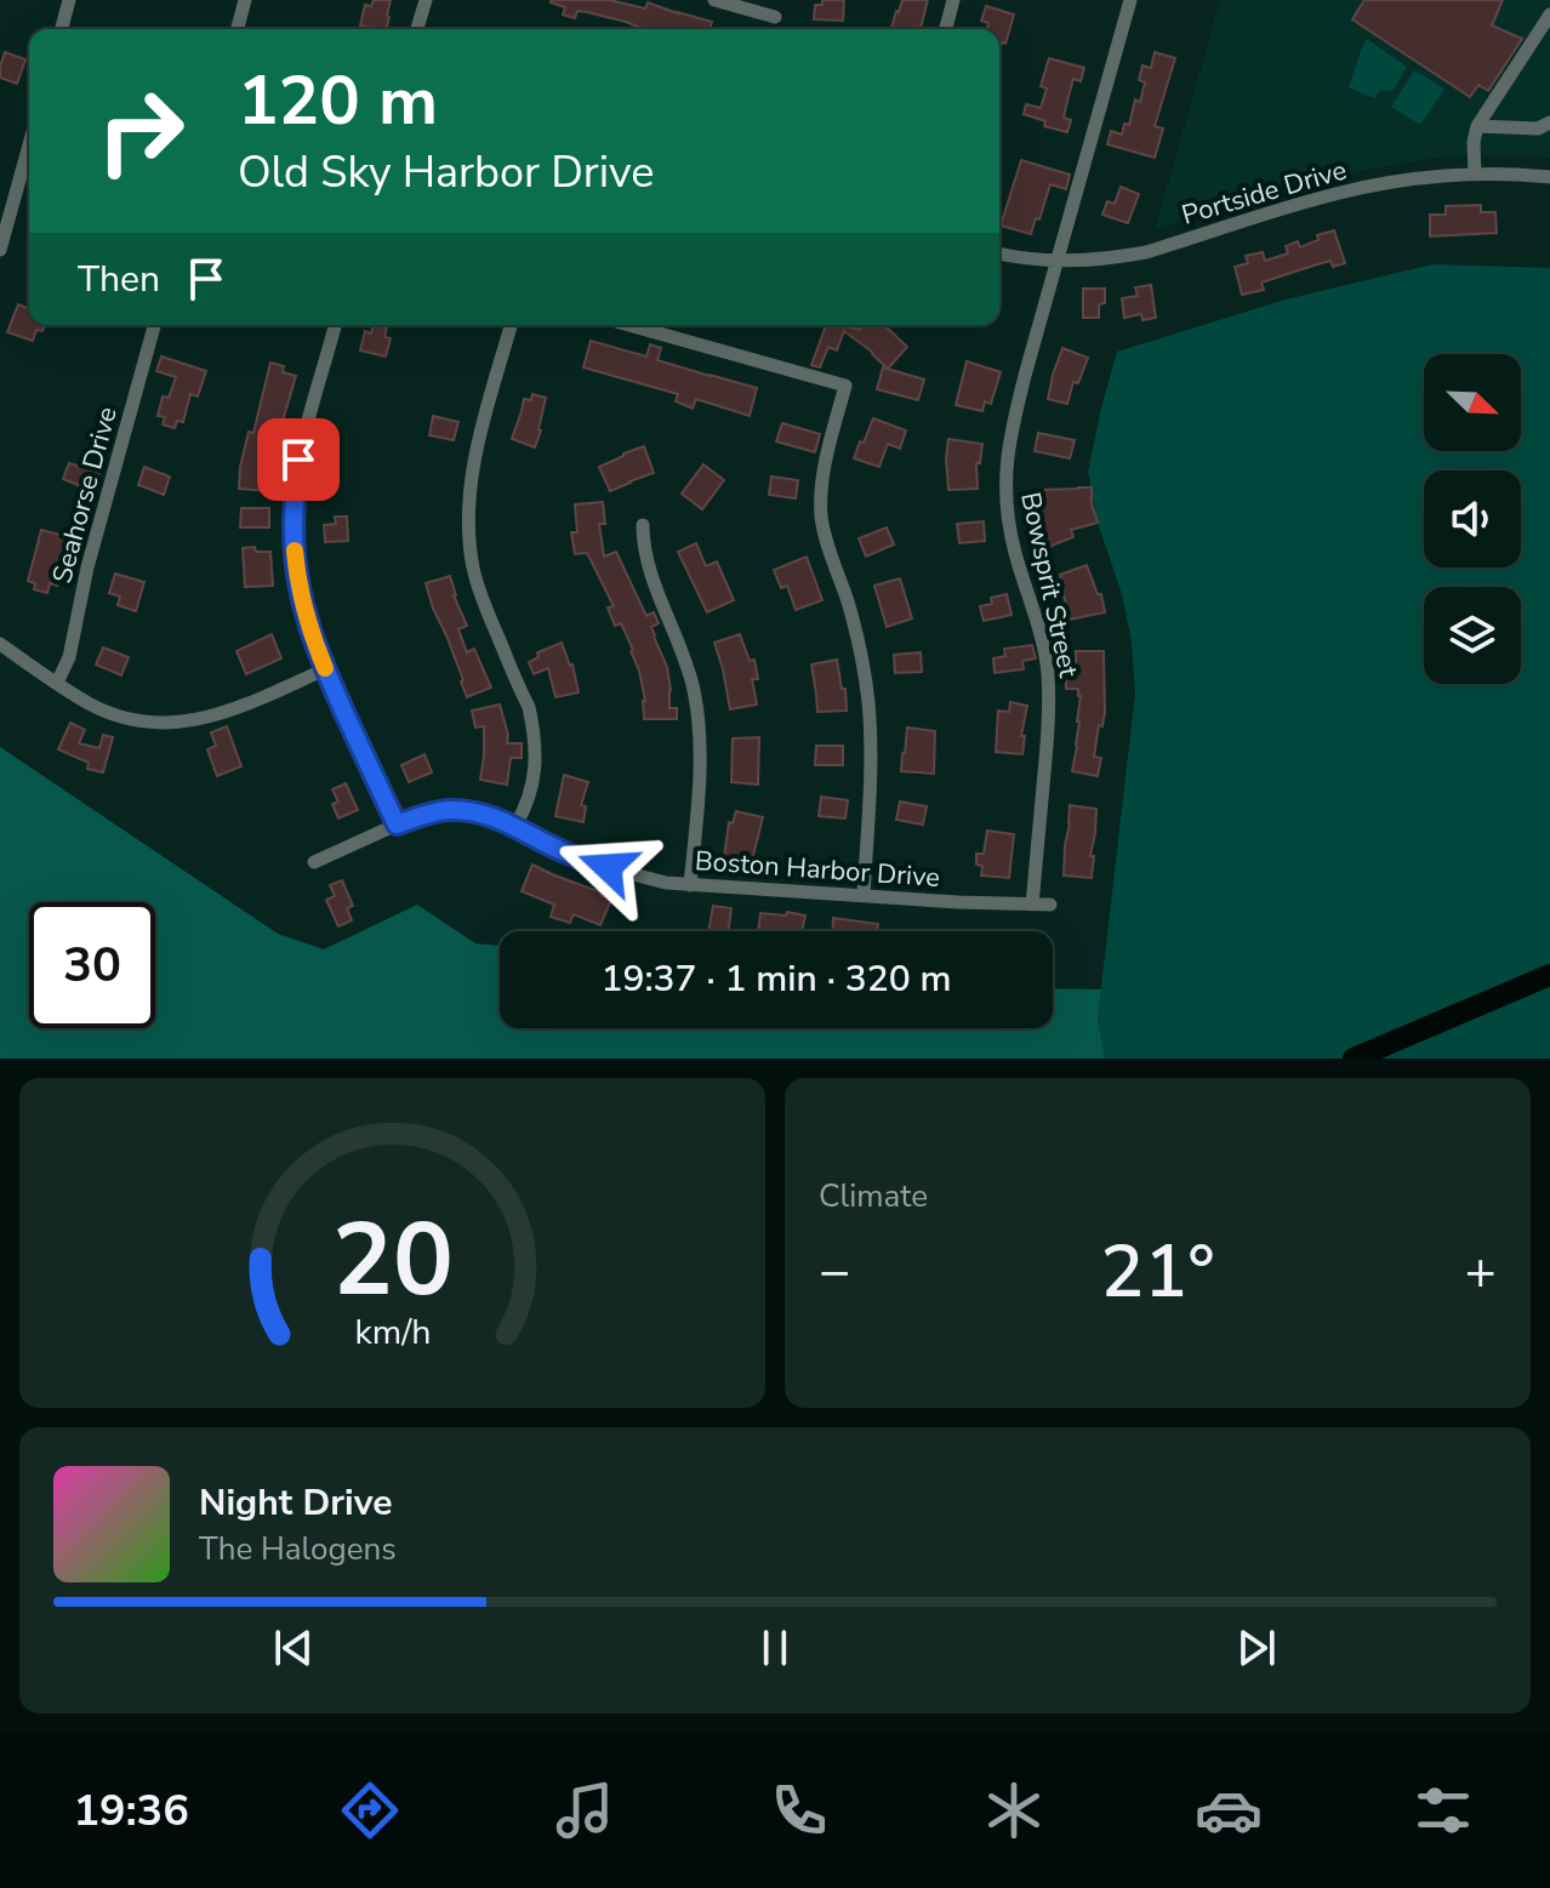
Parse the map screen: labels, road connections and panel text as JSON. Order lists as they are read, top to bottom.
{
  "streets": {
    "street": [
      "Portside Drive",
      "Seahorse Drive",
      "Bowsprit Street",
      "Boston Harbor Drive"
    ]
  },
  "crossings": [
    ["Portside Drive", "Bowsprit Street"],
    ["Bowsprit Street", "Boston Harbor Drive"]
  ],
  "north": "bottom right",
  "page": {
    "turn": ["120 m", "Old Sky Harbor Drive"],
    "then": "Then",
    "limit": "30",
    "trip": "19:37 · 1 min · 320 m",
    "tile": "Climate",
    "heat": ["−", "21°", "+"],
    "song": ["Night Drive", "The Halogens"],
    "tabs": "19:36",
    "gauge": ["20", "km/h"]
  }
}
